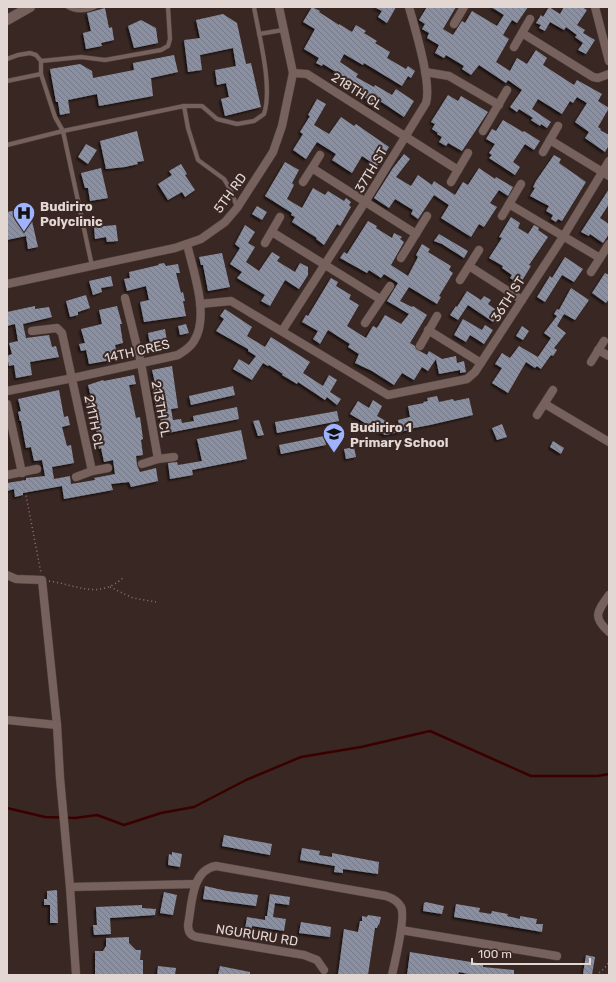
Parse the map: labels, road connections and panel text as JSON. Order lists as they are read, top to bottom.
{
  "streets": {
    "street": [
      "218TH CL",
      "37TH ST",
      "5TH RD",
      "36TH ST",
      "14TH CRES",
      "213TH CL",
      "211TH CL",
      "NGURURU RD"
    ]
  },
  "crossings": [
    ["218TH CL", "37TH ST"],
    ["218TH CL", "5TH RD"],
    ["37TH ST", "36TH ST"],
    ["5TH RD", "14TH CRES"],
    ["14TH CRES", "213TH CL"],
    ["14TH CRES", "211TH CL"]
  ],
  "places": {
    "hospital": ["Budiriro Polyclinic"],
    "school or university": ["Budiriro 1 Primary School"]
  },
  "scale_bar": "100 m"
}
